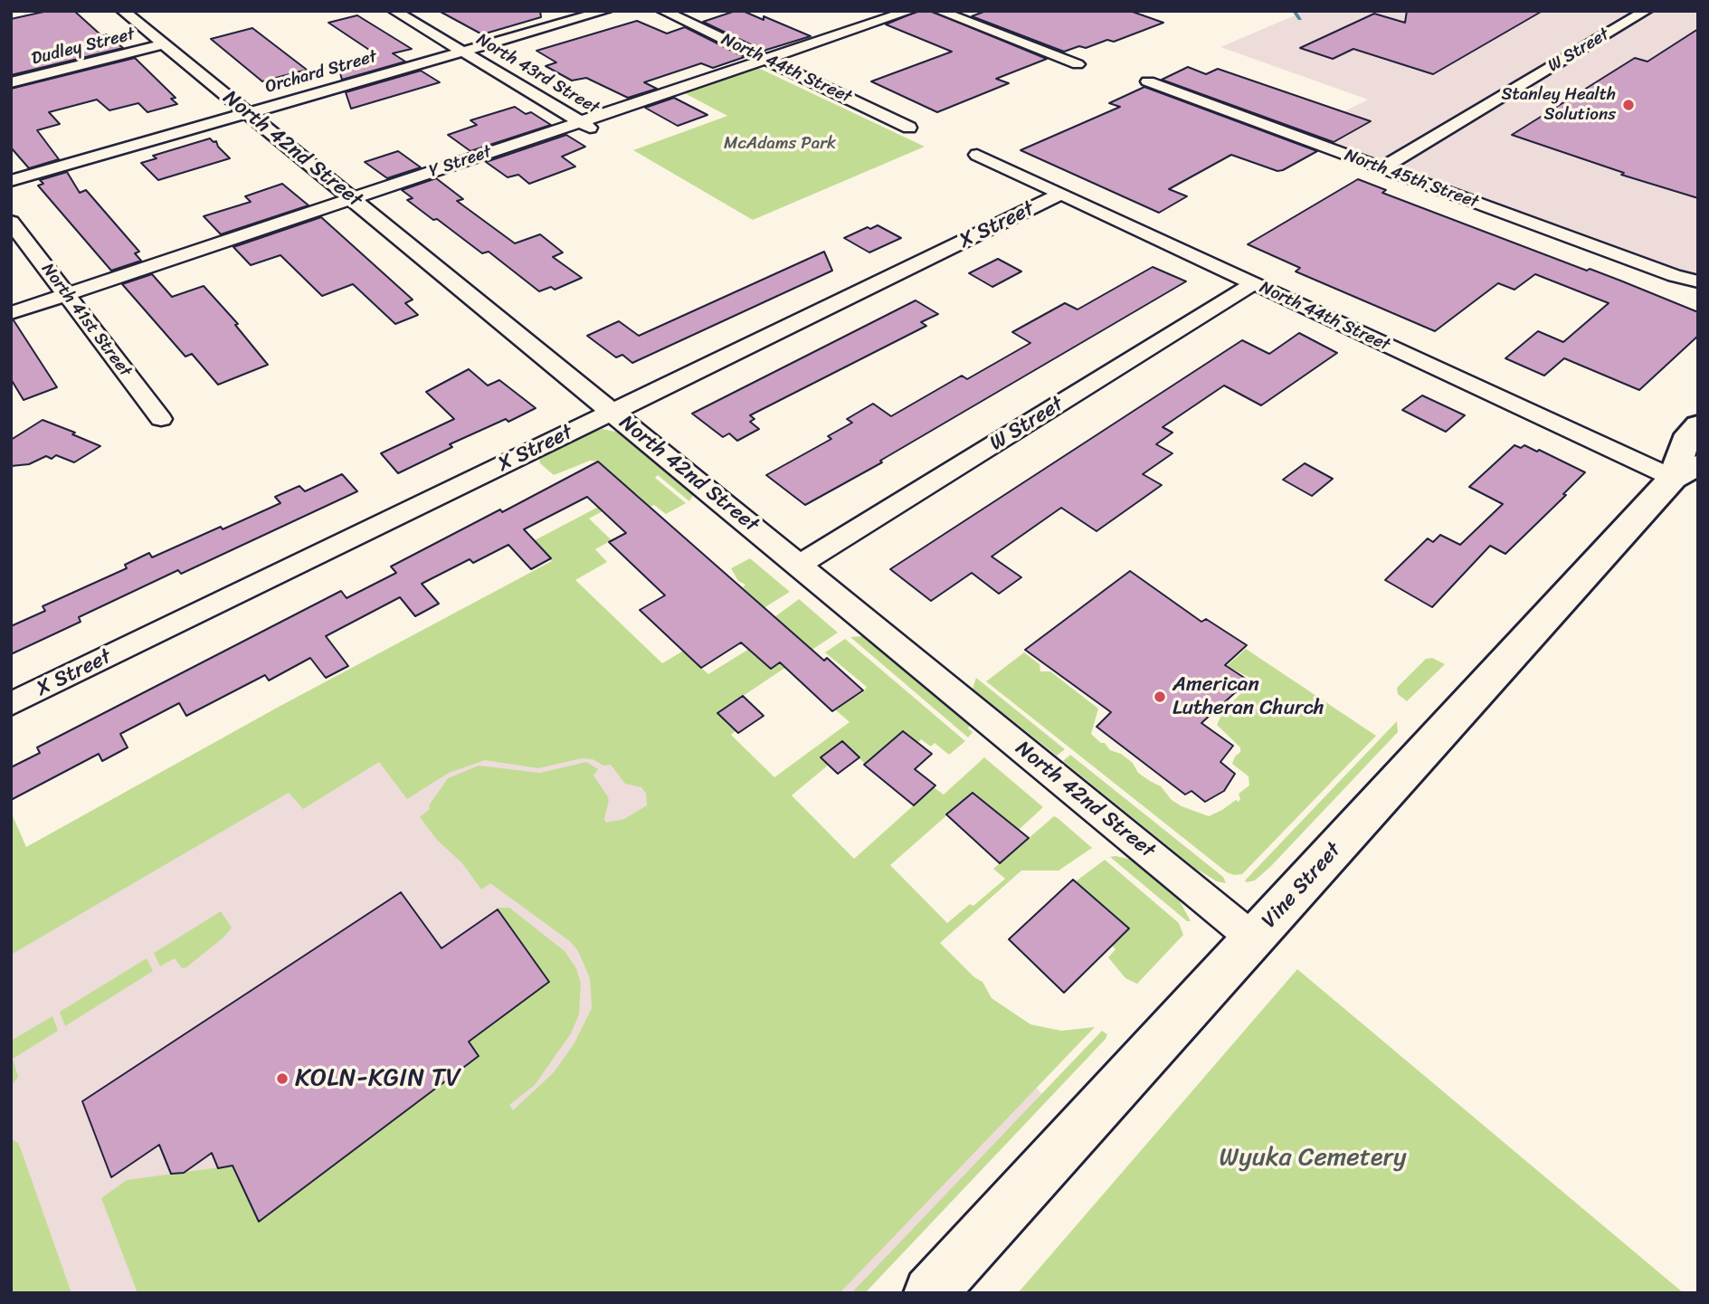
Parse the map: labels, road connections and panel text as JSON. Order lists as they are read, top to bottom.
{
  "streets": {
    "main road": ["Vine Street"],
    "street": [
      "Dudley Street",
      "W Street",
      "North 44th Street",
      "Orchard Street",
      "North 43rd Street",
      "North 42nd Street",
      "Y Street",
      "North 45th Street",
      "X Street",
      "North 41st Street"
    ]
  },
  "crossings": [
    ["Dudley Street", "North 42nd Street"],
    ["W Street", "North 44th Street"],
    ["W Street", "North 42nd Street"],
    ["W Street", "North 45th Street"],
    ["North 44th Street", "Y Street"],
    ["North 44th Street", "X Street"],
    ["North 44th Street", "Vine Street"],
    ["Orchard Street", "North 43rd Street"],
    ["Orchard Street", "North 42nd Street"],
    ["North 43rd Street", "Y Street"],
    ["North 42nd Street", "Y Street"],
    ["North 42nd Street", "X Street"],
    ["North 42nd Street", "Vine Street"],
    ["Y Street", "North 41st Street"]
  ],
  "parks": ["McAdams Park", "Wyuka Cemetery"],
  "places": ["Stanley Health Solutions", "American Lutheran Church", "KOLN-KGIN TV"]
}
